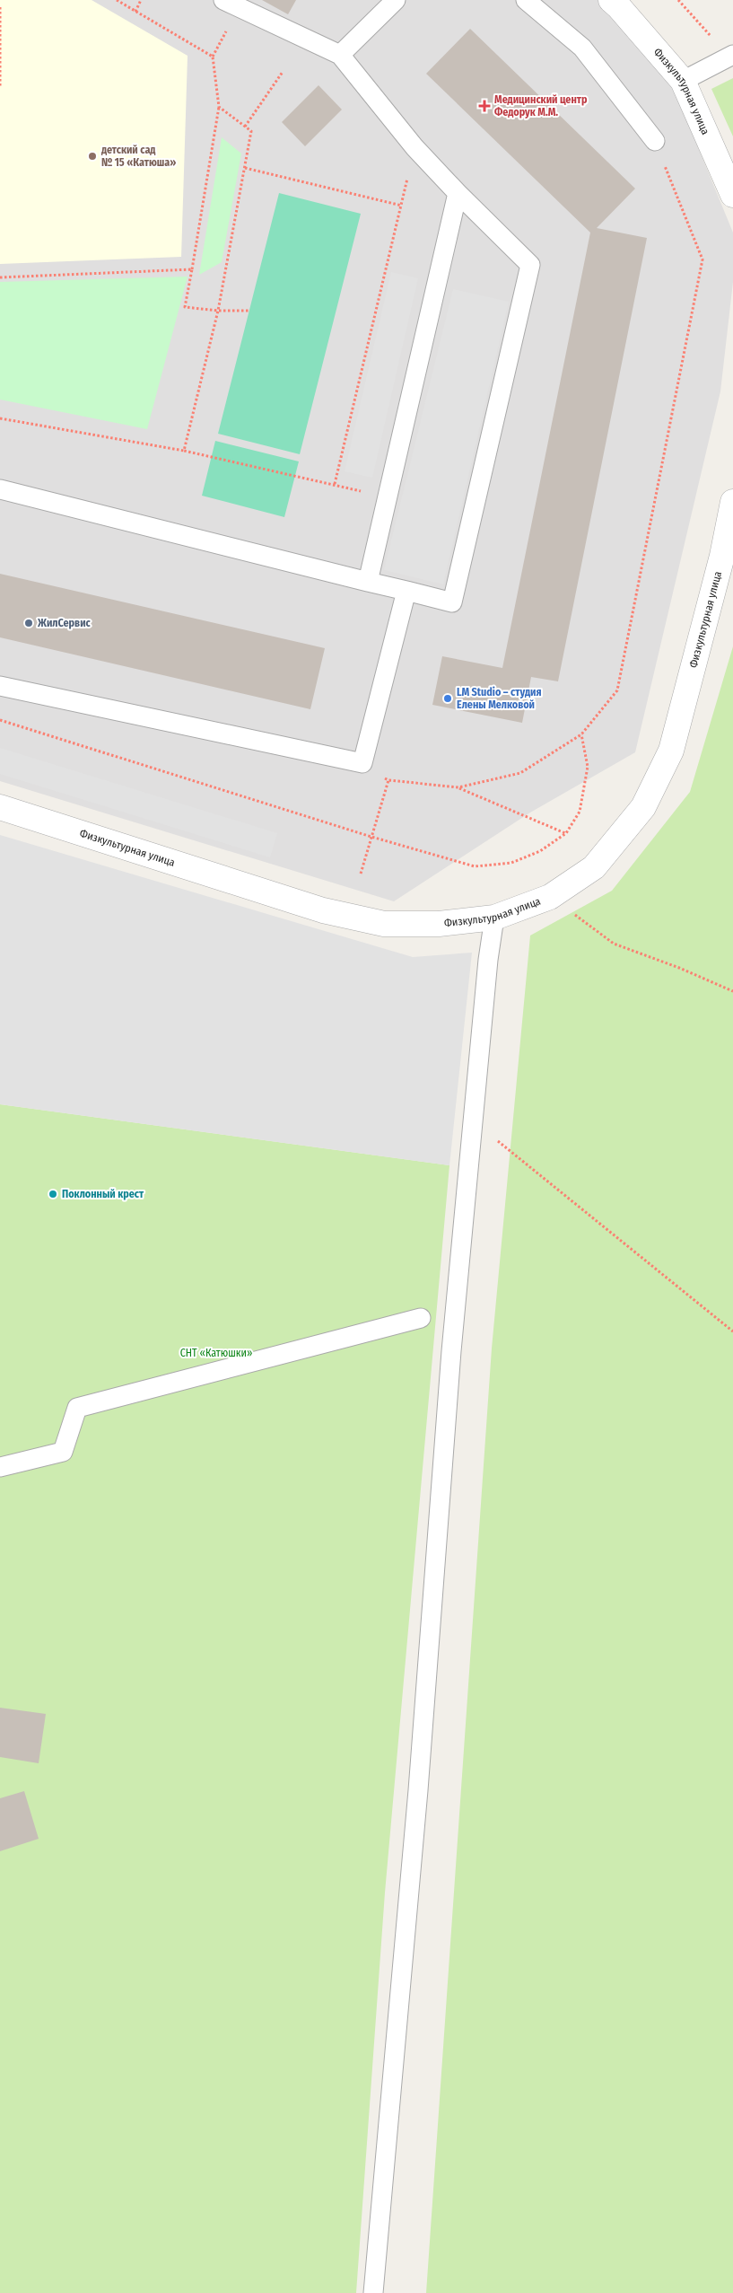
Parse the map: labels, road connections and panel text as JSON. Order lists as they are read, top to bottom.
{
  "streets": {
    "street": ["Физкультурная улица"]
  },
  "parks": ["СНТ «Катюшки»"],
  "places": {
    "health": ["Медицинский центр Федорук М.М."],
    "other": [
      "детский сад № 15 «Катюша»",
      "ЖилСервис",
      "LM Studio – студия Елены Мелковой",
      "Поклонный крест"
    ]
  }
}
